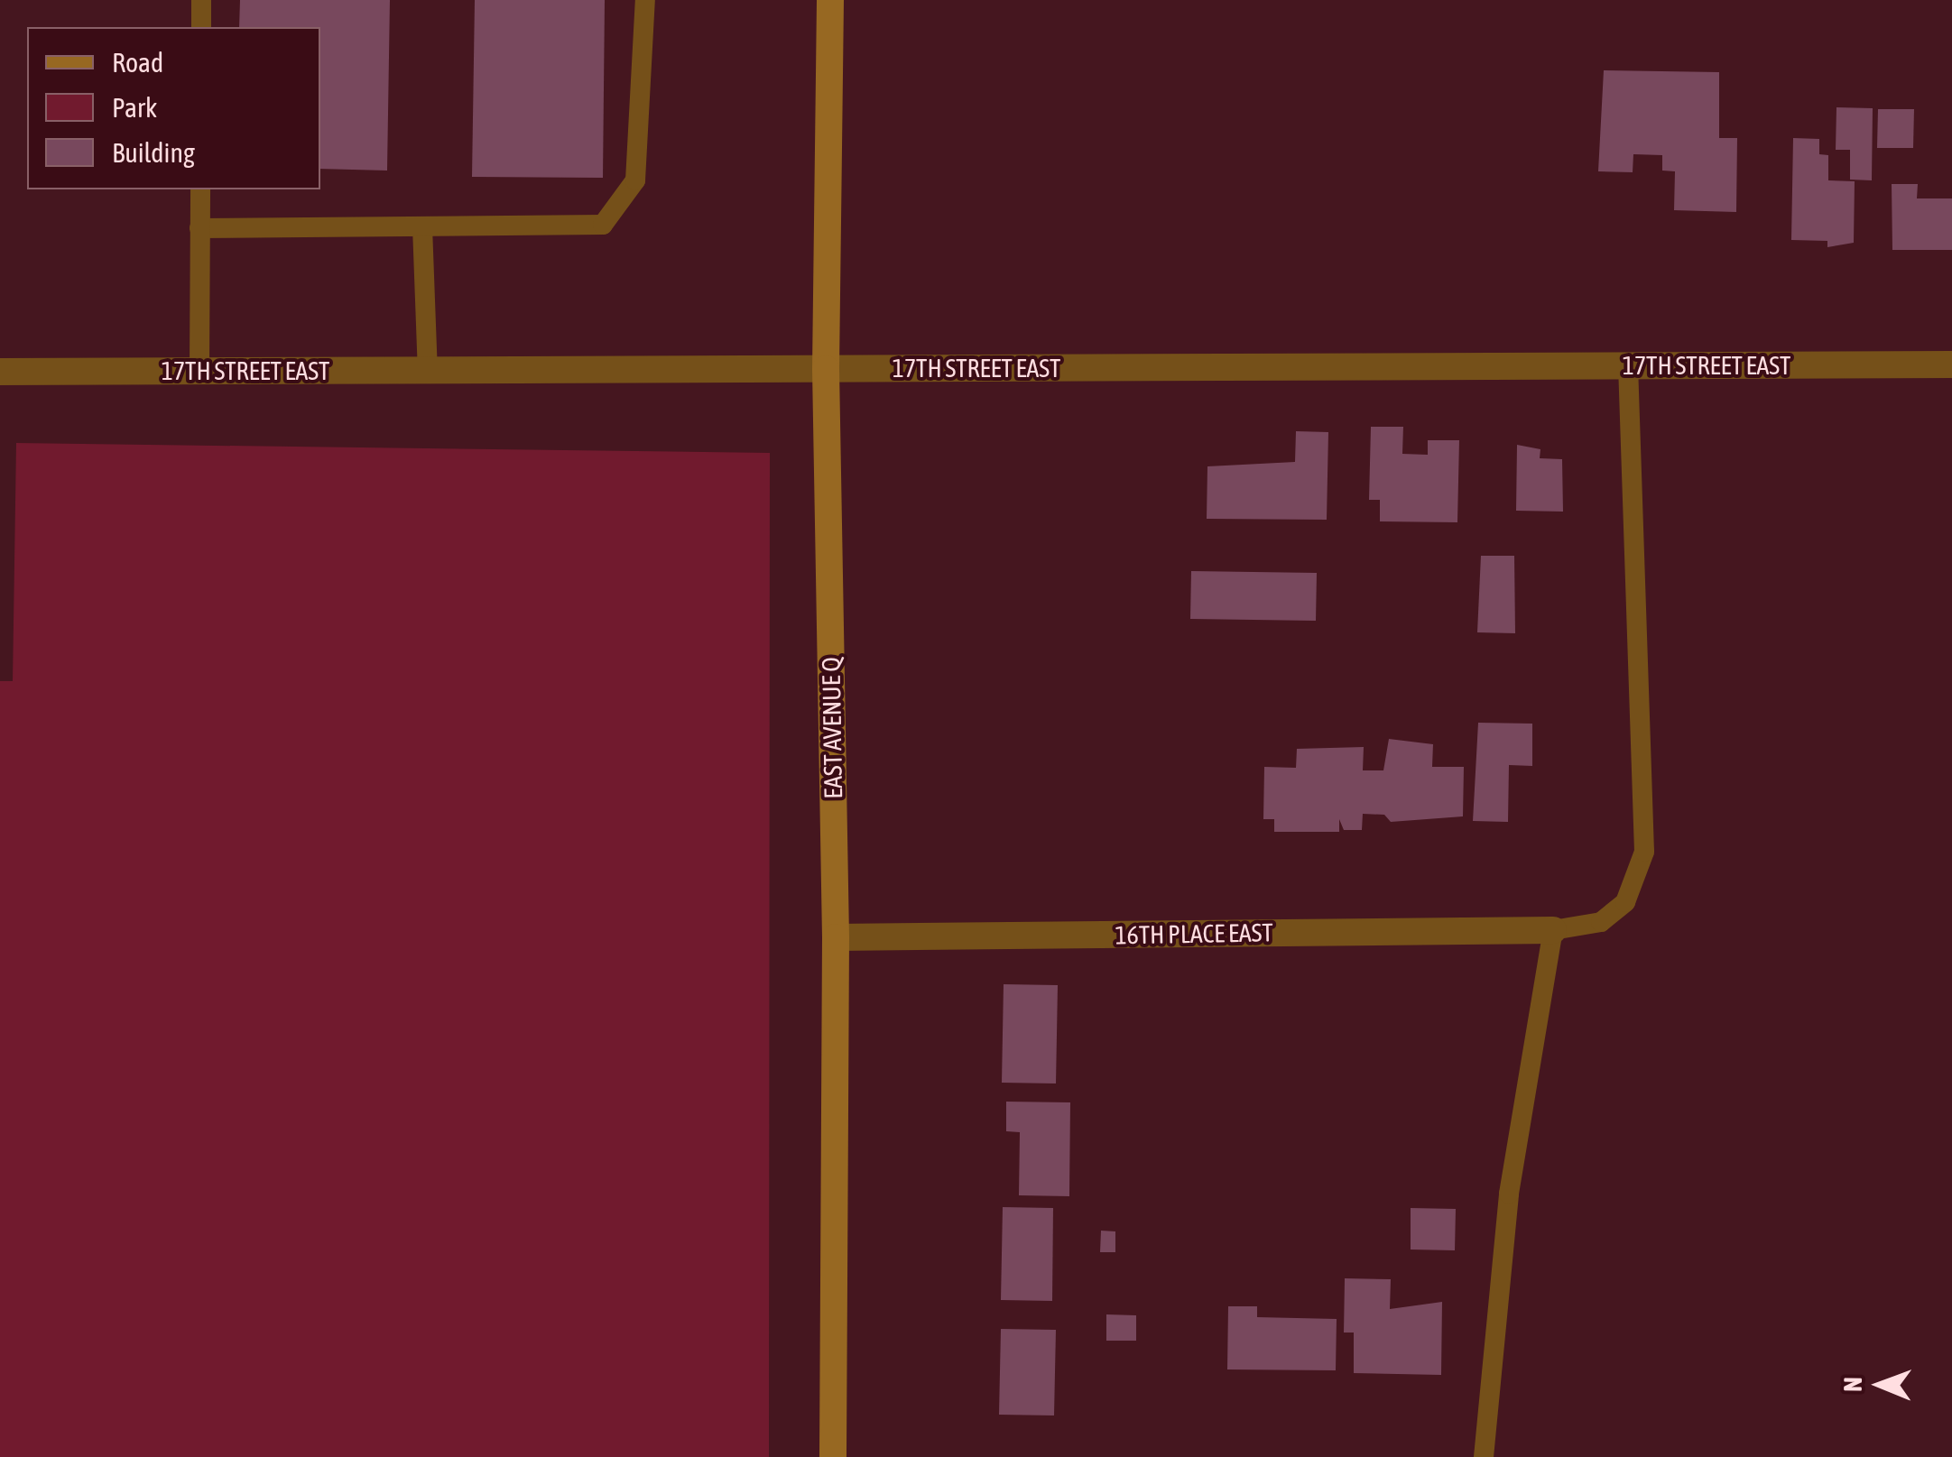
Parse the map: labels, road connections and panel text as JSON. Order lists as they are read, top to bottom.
{
  "streets": {
    "main road": ["EAST AVENUE Q"],
    "street": ["17TH STREET EAST", "16TH PLACE EAST"]
  },
  "crossings": [
    ["17TH STREET EAST", "EAST AVENUE Q"],
    ["EAST AVENUE Q", "16TH PLACE EAST"]
  ],
  "legend": ["Road", "Park", "Building"],
  "north": "left"
}
